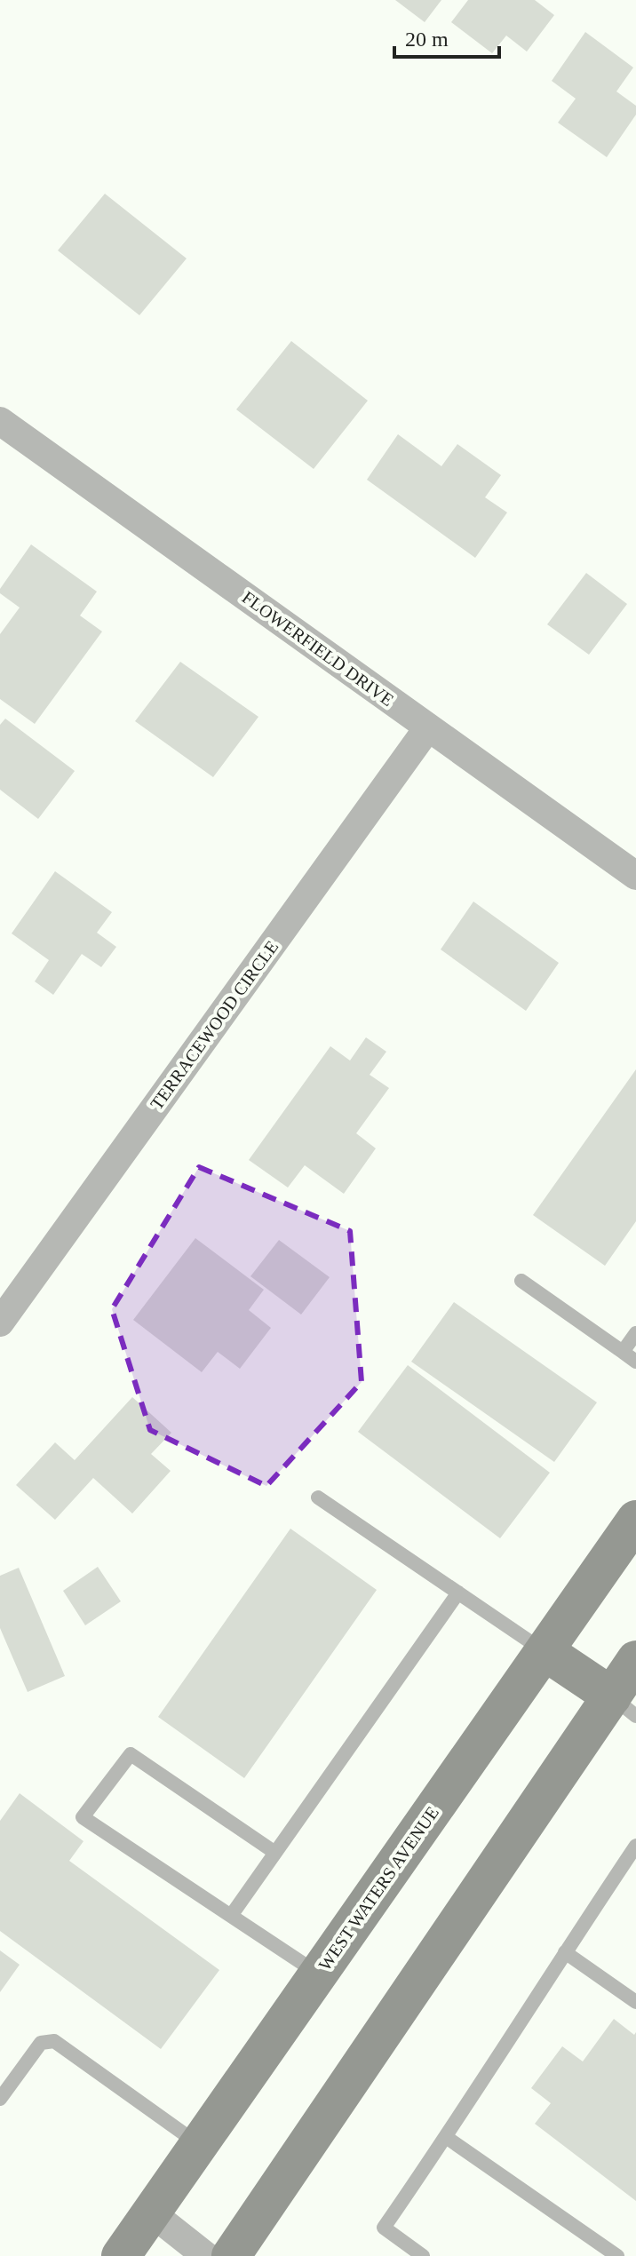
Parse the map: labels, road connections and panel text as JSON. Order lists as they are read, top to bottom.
{
  "streets": {
    "main road": ["WEST WATERS AVENUE"],
    "street": ["FLOWERFIELD DRIVE", "TERRACEWOOD CIRCLE"]
  },
  "crossings": [
    ["FLOWERFIELD DRIVE", "TERRACEWOOD CIRCLE"]
  ],
  "scale_bar": "20 m"
}
